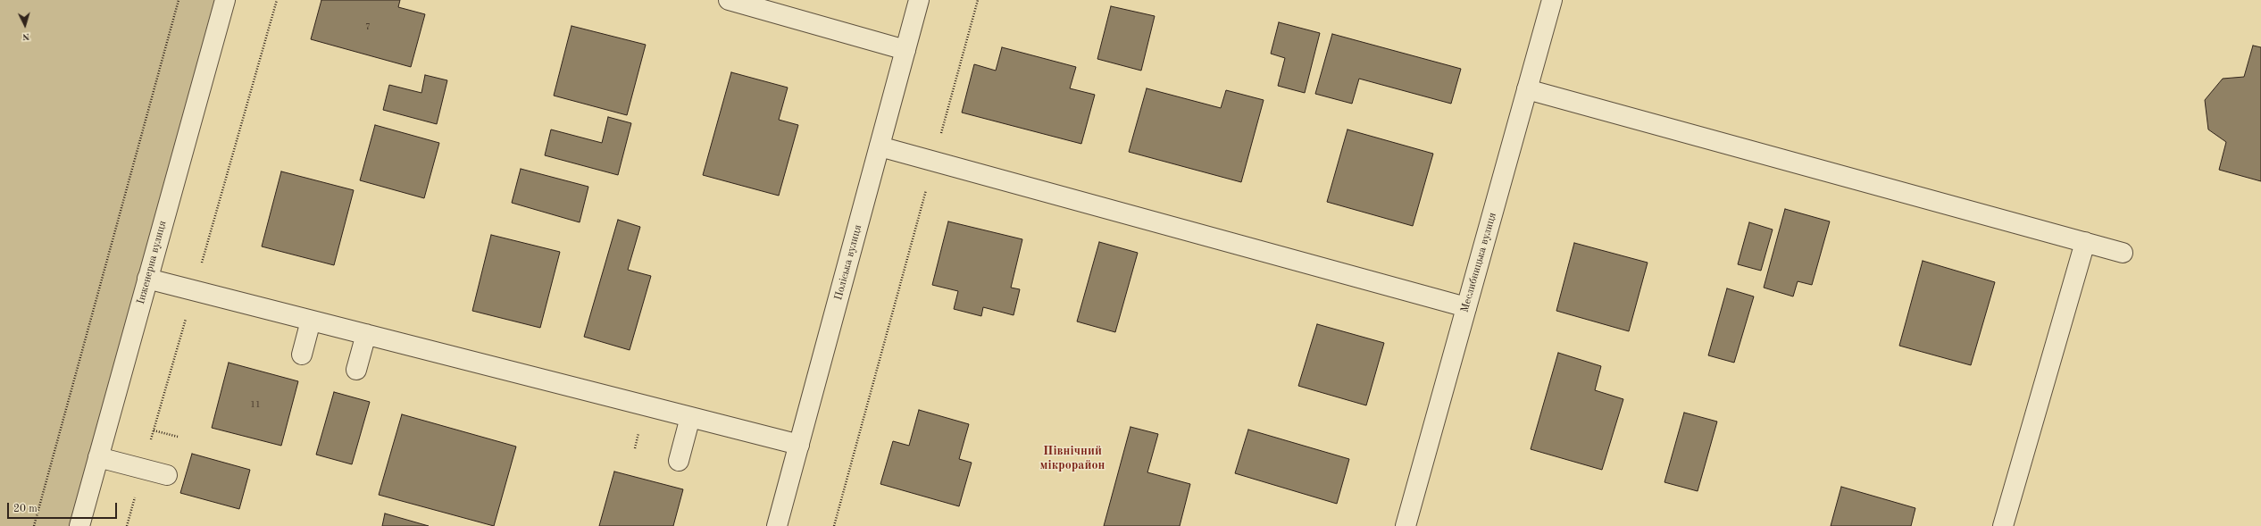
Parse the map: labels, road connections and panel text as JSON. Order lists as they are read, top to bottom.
{
  "streets": {
    "street": ["Інженерна вулиця", "Поліська вулиця", "Меслибницька вулиця"]
  },
  "districts": ["Північний мікрорайон"],
  "house_numbers": ["7", "11"],
  "scale_bar": "20 m",
  "north": "bottom"
}
